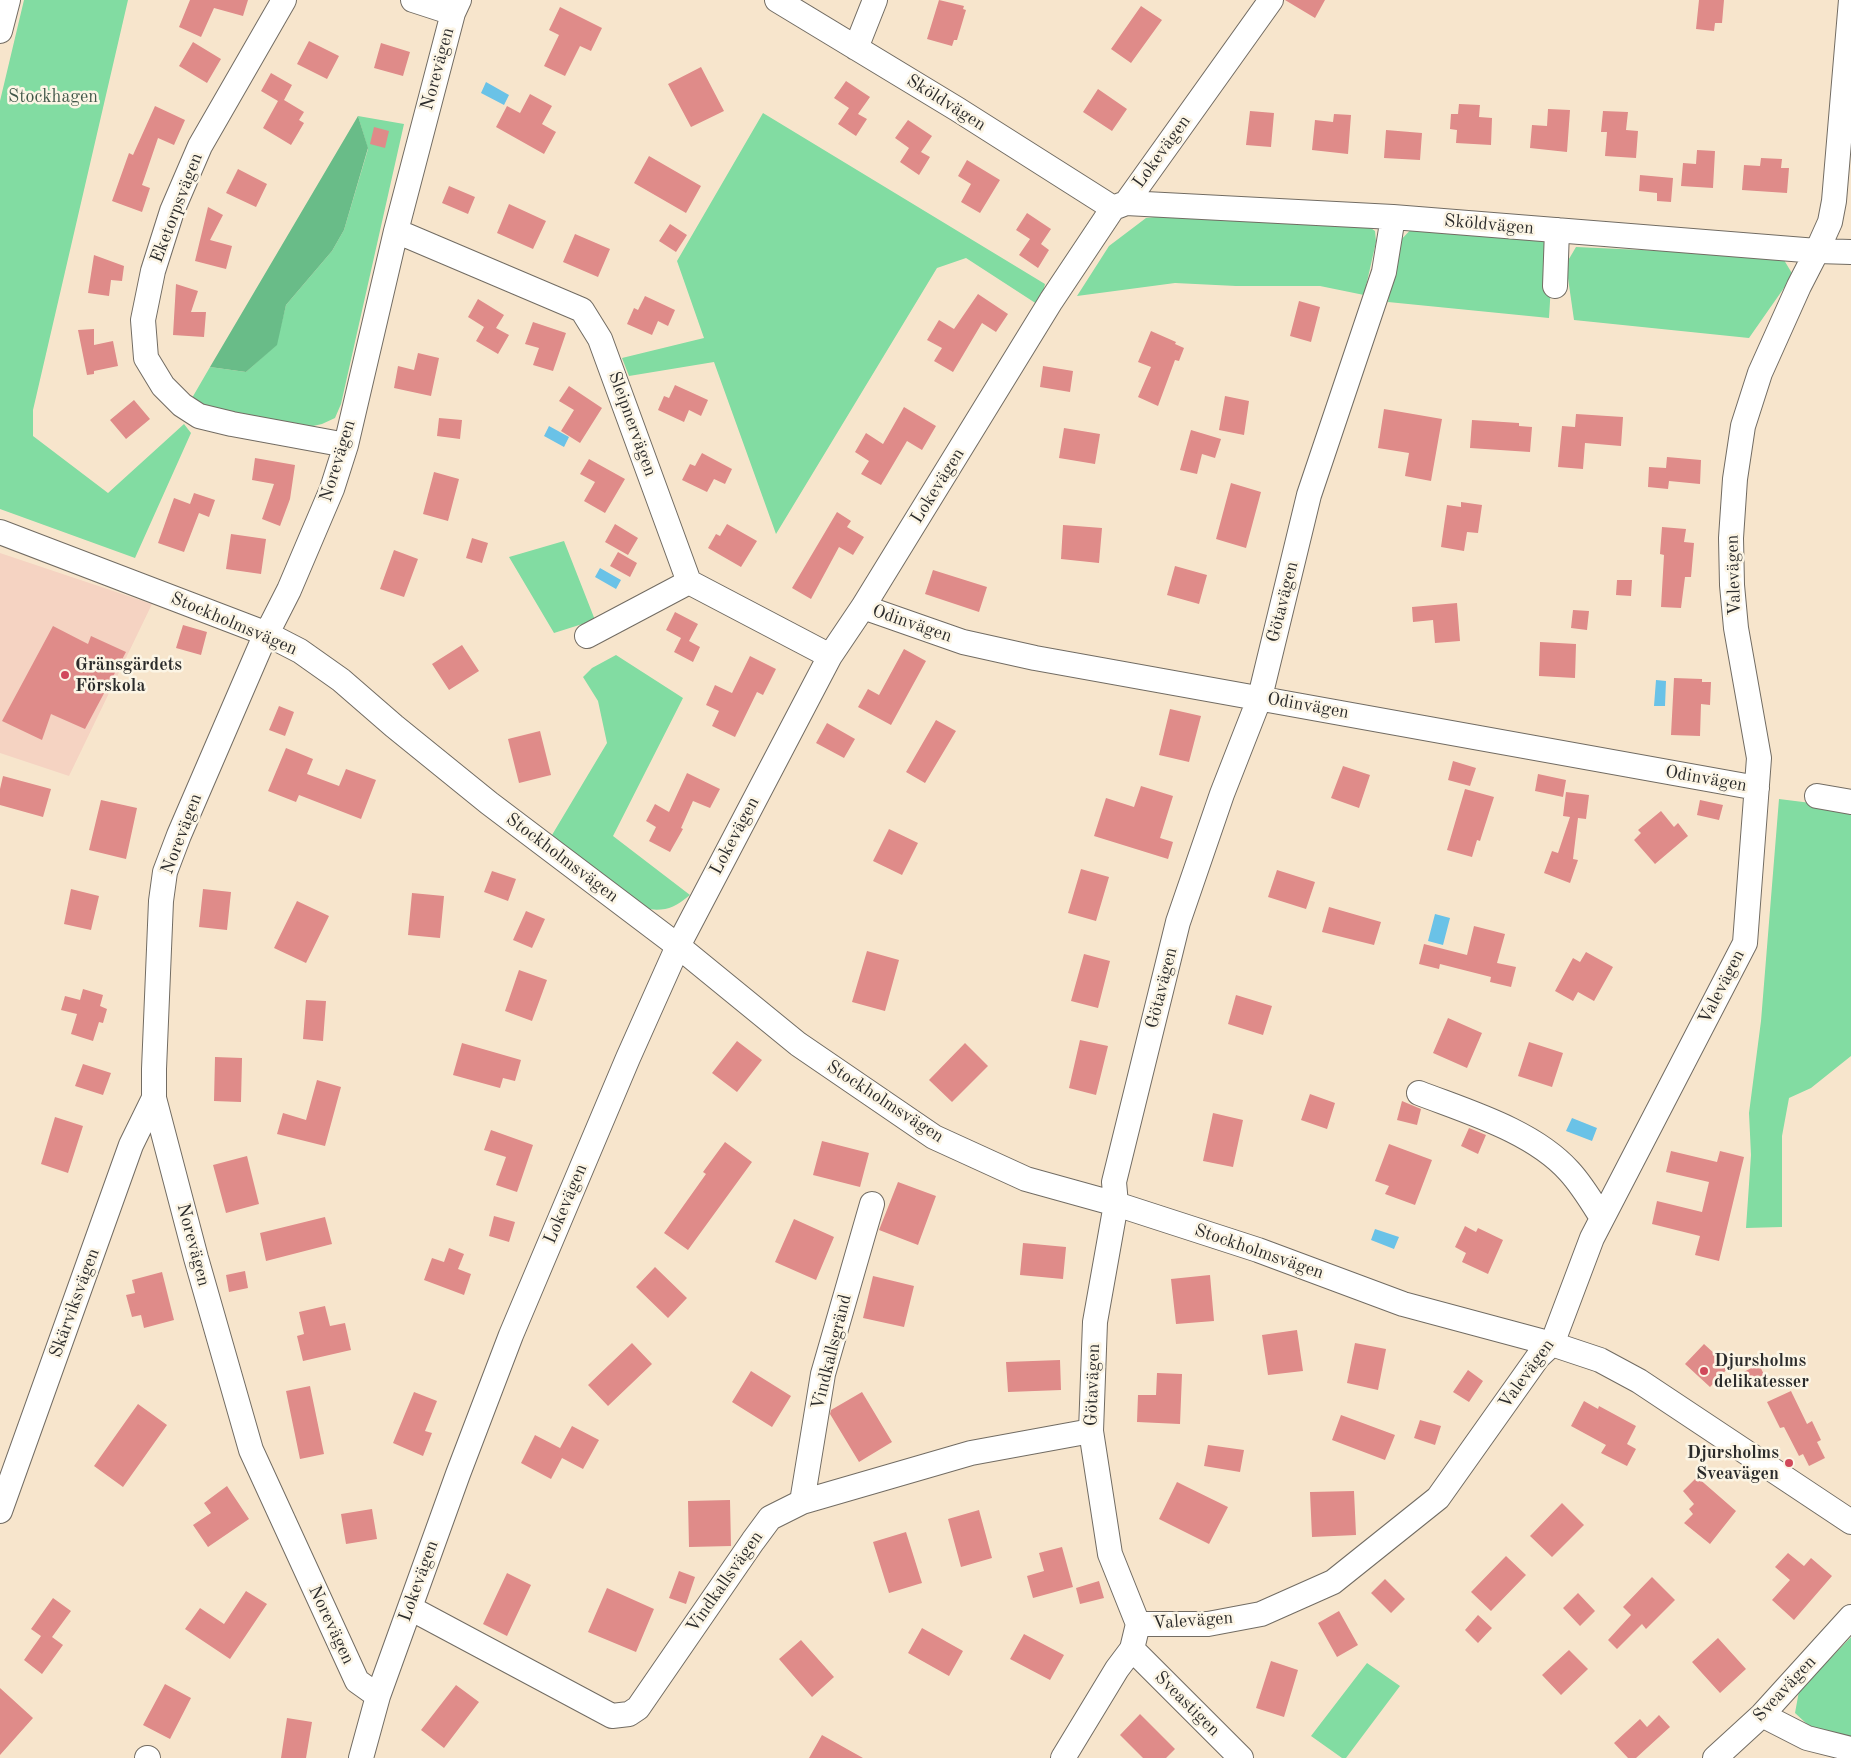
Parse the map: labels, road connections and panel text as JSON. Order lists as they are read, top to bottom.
{
  "streets": {
    "street": [
      "Norevägen",
      "Sköldvägen",
      "Lokevägen",
      "Eketorpsvägen",
      "Sleipnervägen",
      "Valevägen",
      "Götavägen",
      "Stockholmsvägen",
      "Odinvägen",
      "Skärviksvägen",
      "Vindkallsgränd",
      "Vindkallsvägen",
      "Sveavägen",
      "Sveastigen"
    ]
  },
  "crossings": [
    ["Norevägen", "Lokevägen"],
    ["Norevägen", "Eketorpsvägen"],
    ["Norevägen", "Sleipnervägen"],
    ["Norevägen", "Stockholmsvägen"],
    ["Norevägen", "Skärviksvägen"],
    ["Sköldvägen", "Lokevägen"],
    ["Sköldvägen", "Valevägen"],
    ["Sköldvägen", "Götavägen"],
    ["Lokevägen", "Stockholmsvägen"],
    ["Lokevägen", "Odinvägen"],
    ["Lokevägen", "Vindkallsvägen"],
    ["Valevägen", "Götavägen"],
    ["Valevägen", "Stockholmsvägen"],
    ["Valevägen", "Odinvägen"],
    ["Götavägen", "Stockholmsvägen"],
    ["Götavägen", "Odinvägen"],
    ["Götavägen", "Vindkallsvägen"],
    ["Vindkallsgränd", "Vindkallsvägen"]
  ],
  "parks": ["Stockhagen"],
  "places": ["Gränsgärdets Förskola", "Djursholms delikatesser", "Djursholms Sveavägen"]
}
